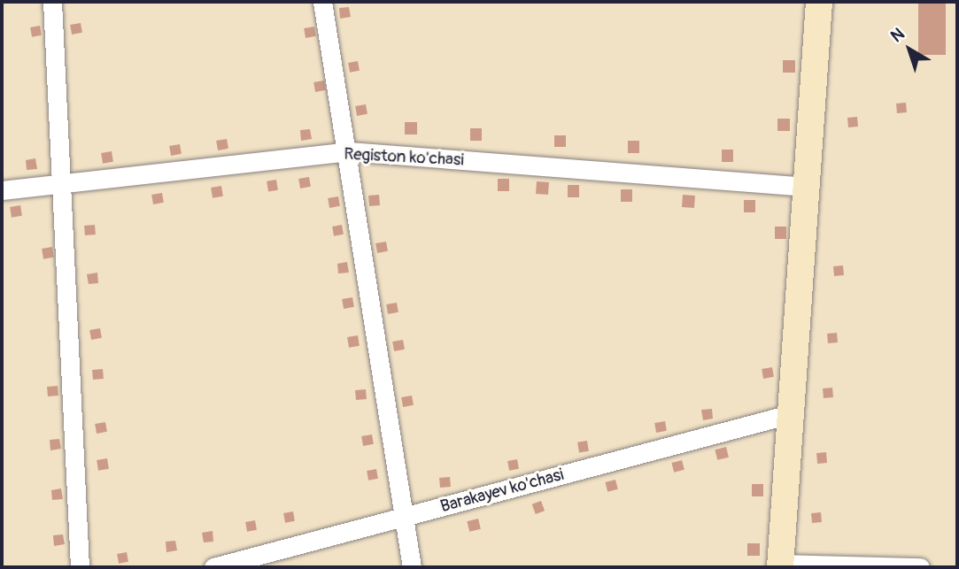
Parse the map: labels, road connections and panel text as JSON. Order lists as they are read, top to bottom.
{
  "streets": {
    "street": ["Registon ko'chasi", "Barakayev ko'chasi"]
  },
  "north": "top left"
}
